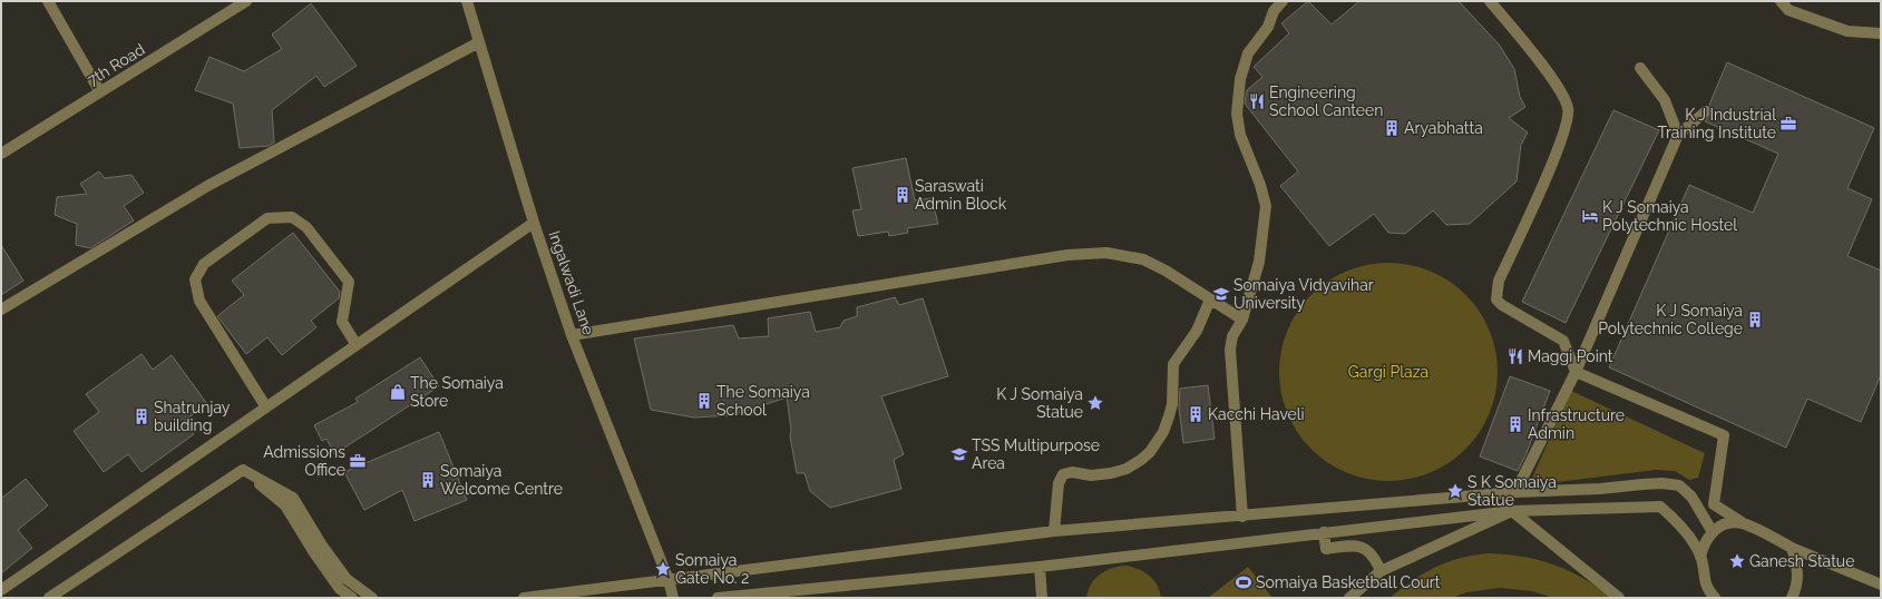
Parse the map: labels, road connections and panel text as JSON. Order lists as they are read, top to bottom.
{
  "streets": {
    "street": ["7th Road", "Ingalwadi Lane"]
  },
  "parks": ["Gargi Plaza"],
  "places": {
    "restaurant": ["Engineering School Canteen", "Maggi Point"],
    "office": ["K J Industrial Training Institute", "Admissions Office"],
    "building": [
      "Aryabhatta",
      "Saraswati Admin Block",
      "K J Somaiya Polytechnic College",
      "The Somaiya School",
      "Kacchi Haveli",
      "Shatrunjay building",
      "Infrastructure Admin",
      "Somaiya Welcome Centre"
    ],
    "hotel": ["K J Somaiya Polytechnic Hostel"],
    "school or university": ["Somaiya Vidyavihar University", "TSS Multipurpose Area"],
    "shop": ["The Somaiya Store"],
    "place": [
      "K J Somaiya Statue",
      "S K Somaiya Statue",
      "Ganesh Statue",
      "Somaiya Gate No. 2"
    ],
    "sports": ["Somaiya Basketball Court"]
  }
}
